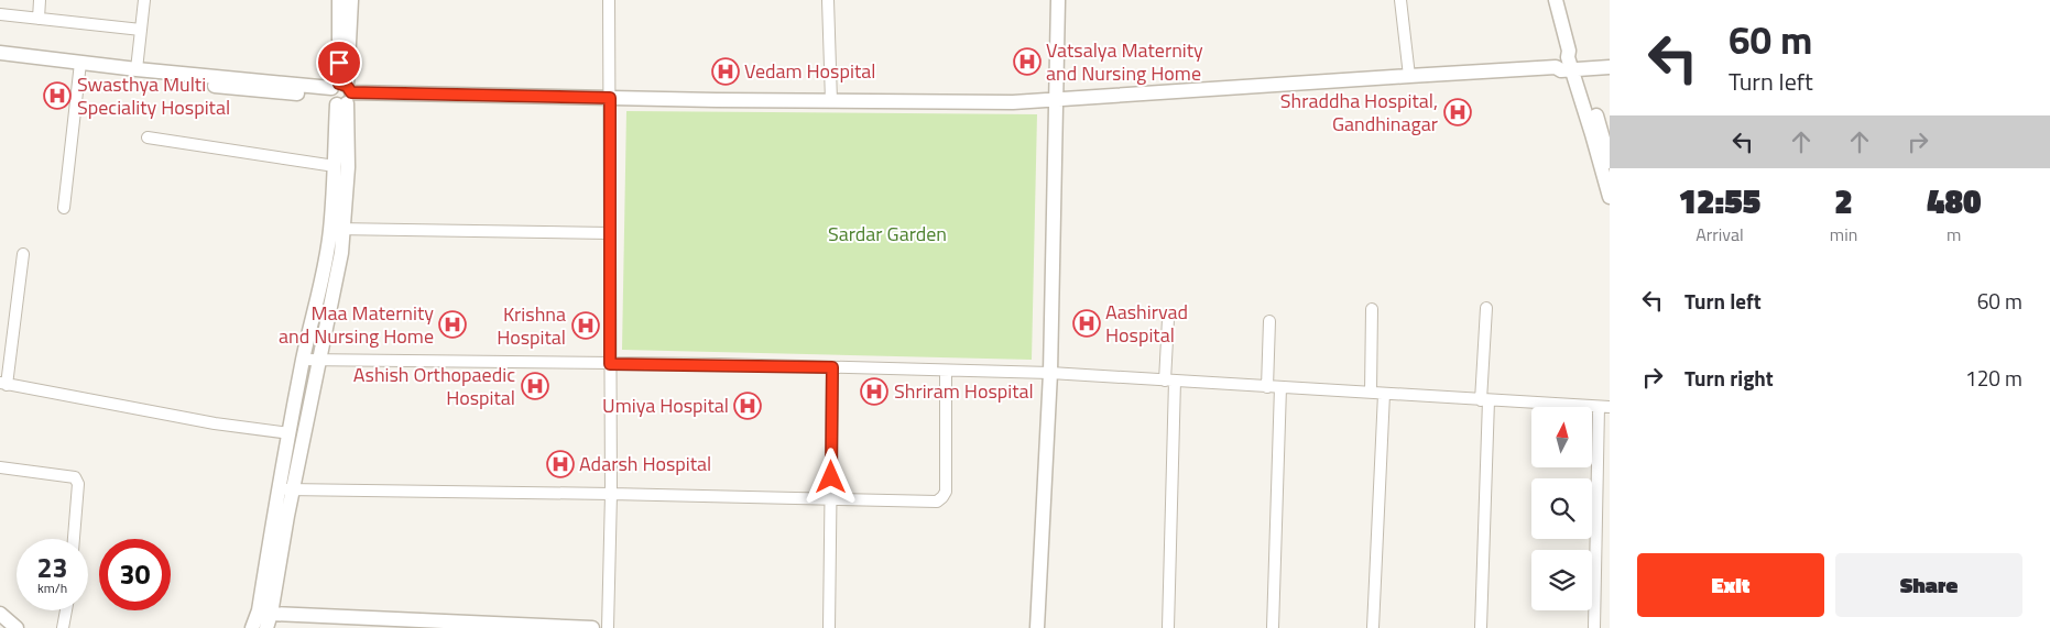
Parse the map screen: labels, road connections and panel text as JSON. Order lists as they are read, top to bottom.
{
  "parks": ["Sardar Garden"],
  "places": {
    "hospital": [
      "Vatsalya Maternity and Nursing Home",
      "Vedam Hospital",
      "Swasthya Multi Speciality Hospital",
      "Shraddha Hospital, Gandhinagar",
      "Aashirvad Hospital",
      "Maa Maternity and Nursing Home",
      "Krishna Hospital",
      "Ashish Orthopaedic Hospital",
      "Shriram Hospital",
      "Umiya Hospital",
      "Adarsh Hospital"
    ]
  },
  "north": "top",
  "page": {
    "turn": ["60 m", "Turn left"],
    "eta": [
      "12:55",
      "Arrival",
      "2",
      "min",
      "480",
      "m"
    ],
    "list": [
      {
        "name": "Turn left",
        "value": "60 m"
      },
      {
        "name": "Turn right",
        "value": "120 m"
      }
    ],
    "speed": "23 km/h",
    "limit": "30",
    "buttons": ["Exit", "Share"]
  }
}
